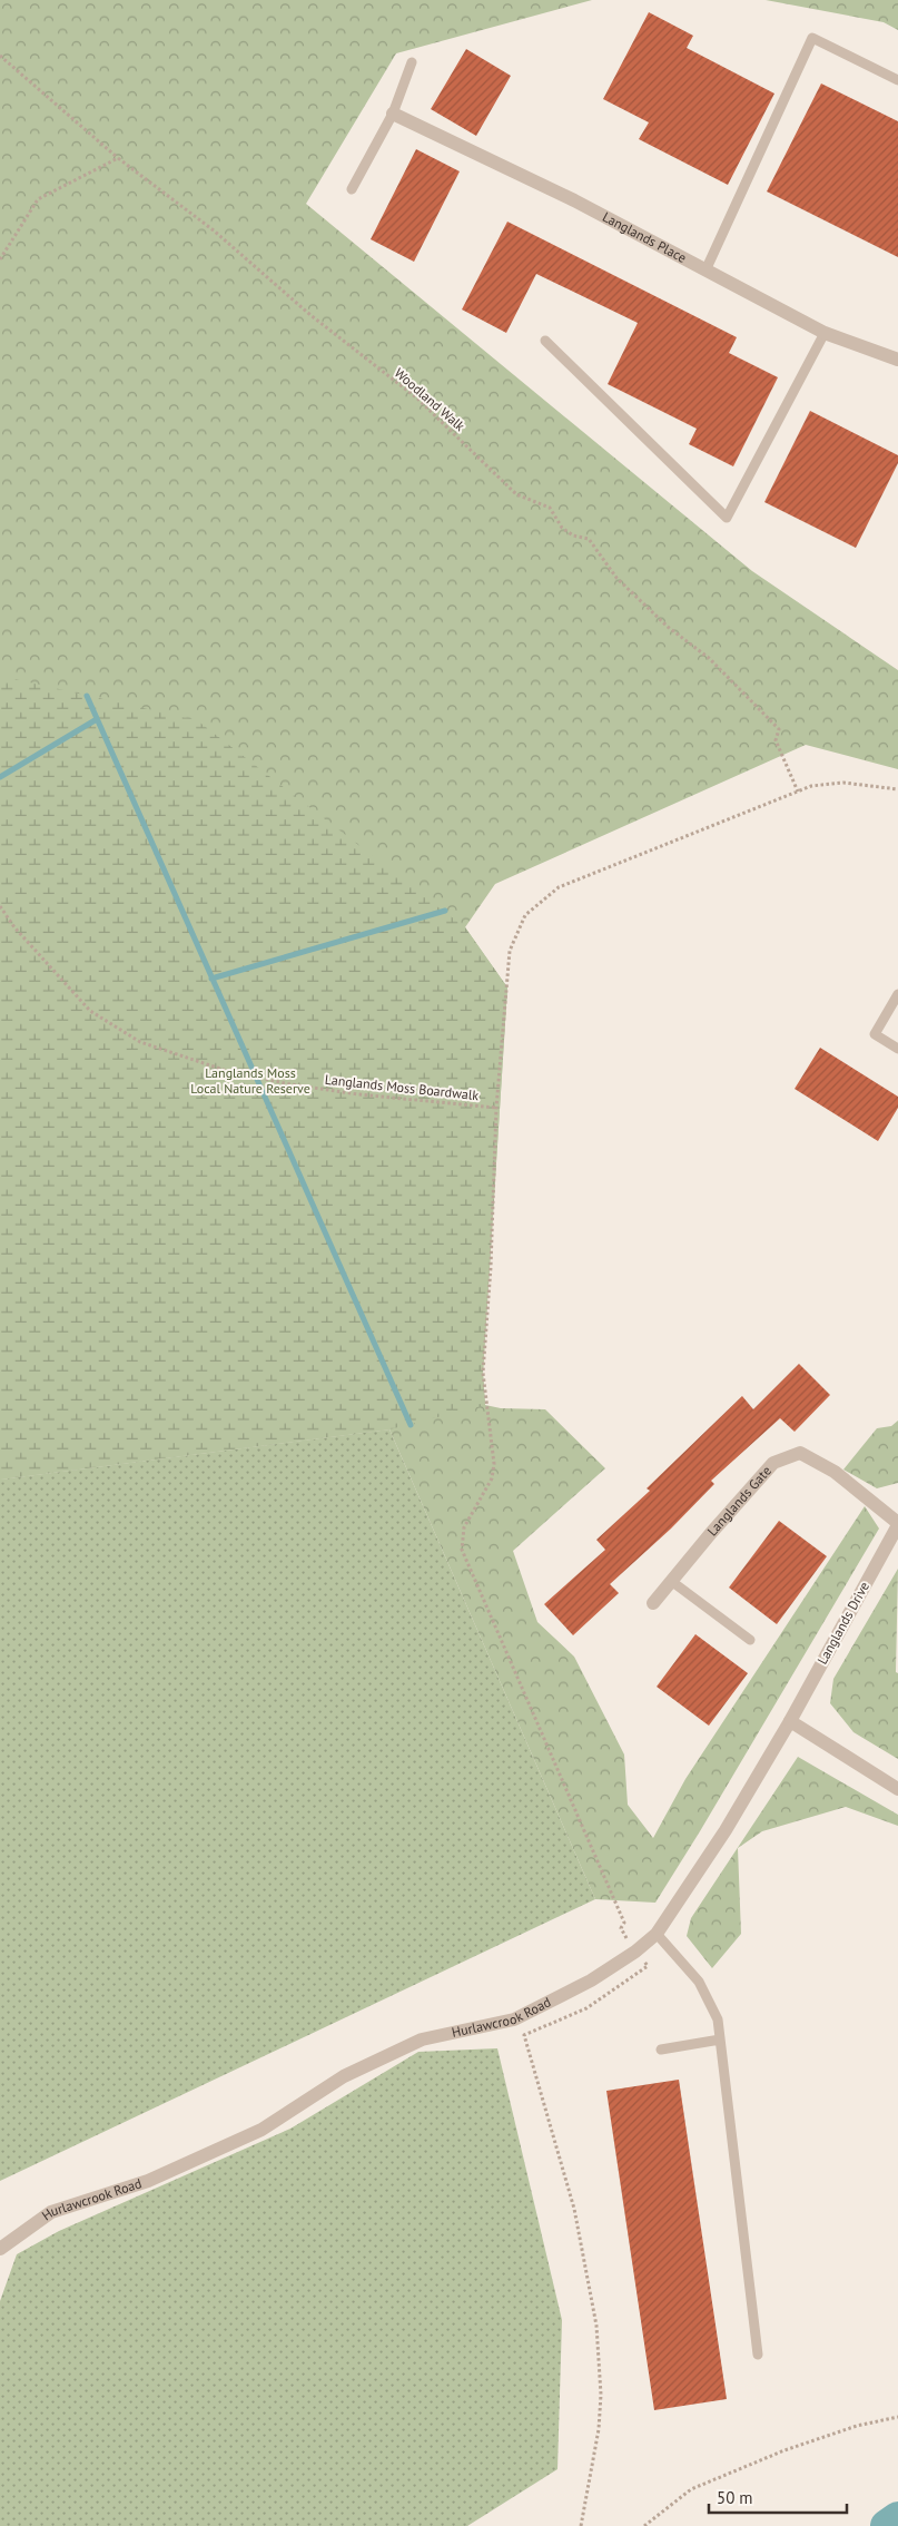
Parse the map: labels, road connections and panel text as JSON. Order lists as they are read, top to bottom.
{
  "streets": {
    "street": [
      "Langlands Place",
      "Langlands Gate",
      "Langlands Drive",
      "Hurlawcrook Road"
    ],
    "path": ["Woodland Walk", "Langlands Moss Boardwalk"]
  },
  "crossings": [
    ["Langlands Gate", "Langlands Drive"],
    ["Langlands Drive", "Hurlawcrook Road"]
  ],
  "parks": ["Langlands Moss Local Nature Reserve"],
  "scale_bar": "50 m"
}
